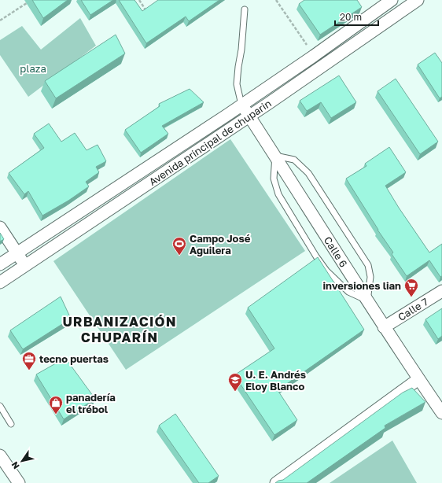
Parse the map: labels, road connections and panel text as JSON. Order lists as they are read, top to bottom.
{
  "streets": {
    "street": ["Avenida principal de chuparin", "Calle 6", "Calle 7"]
  },
  "crossings": [
    ["Avenida principal de chuparin", "Calle 6"],
    ["Calle 6", "Calle 7"]
  ],
  "districts": ["URBANIZACIÓN CHUPARÍN"],
  "parks": ["plaza"],
  "places": {
    "sports": ["Campo José Aguilera"],
    "supermarket": ["inversiones lian"],
    "office": ["tecno puertas"],
    "school or university": ["U. E. Andrés Eloy Blanco"],
    "shop": ["panadería el trébol"]
  },
  "scale_bar": "20 m",
  "north": "bottom left"
}
